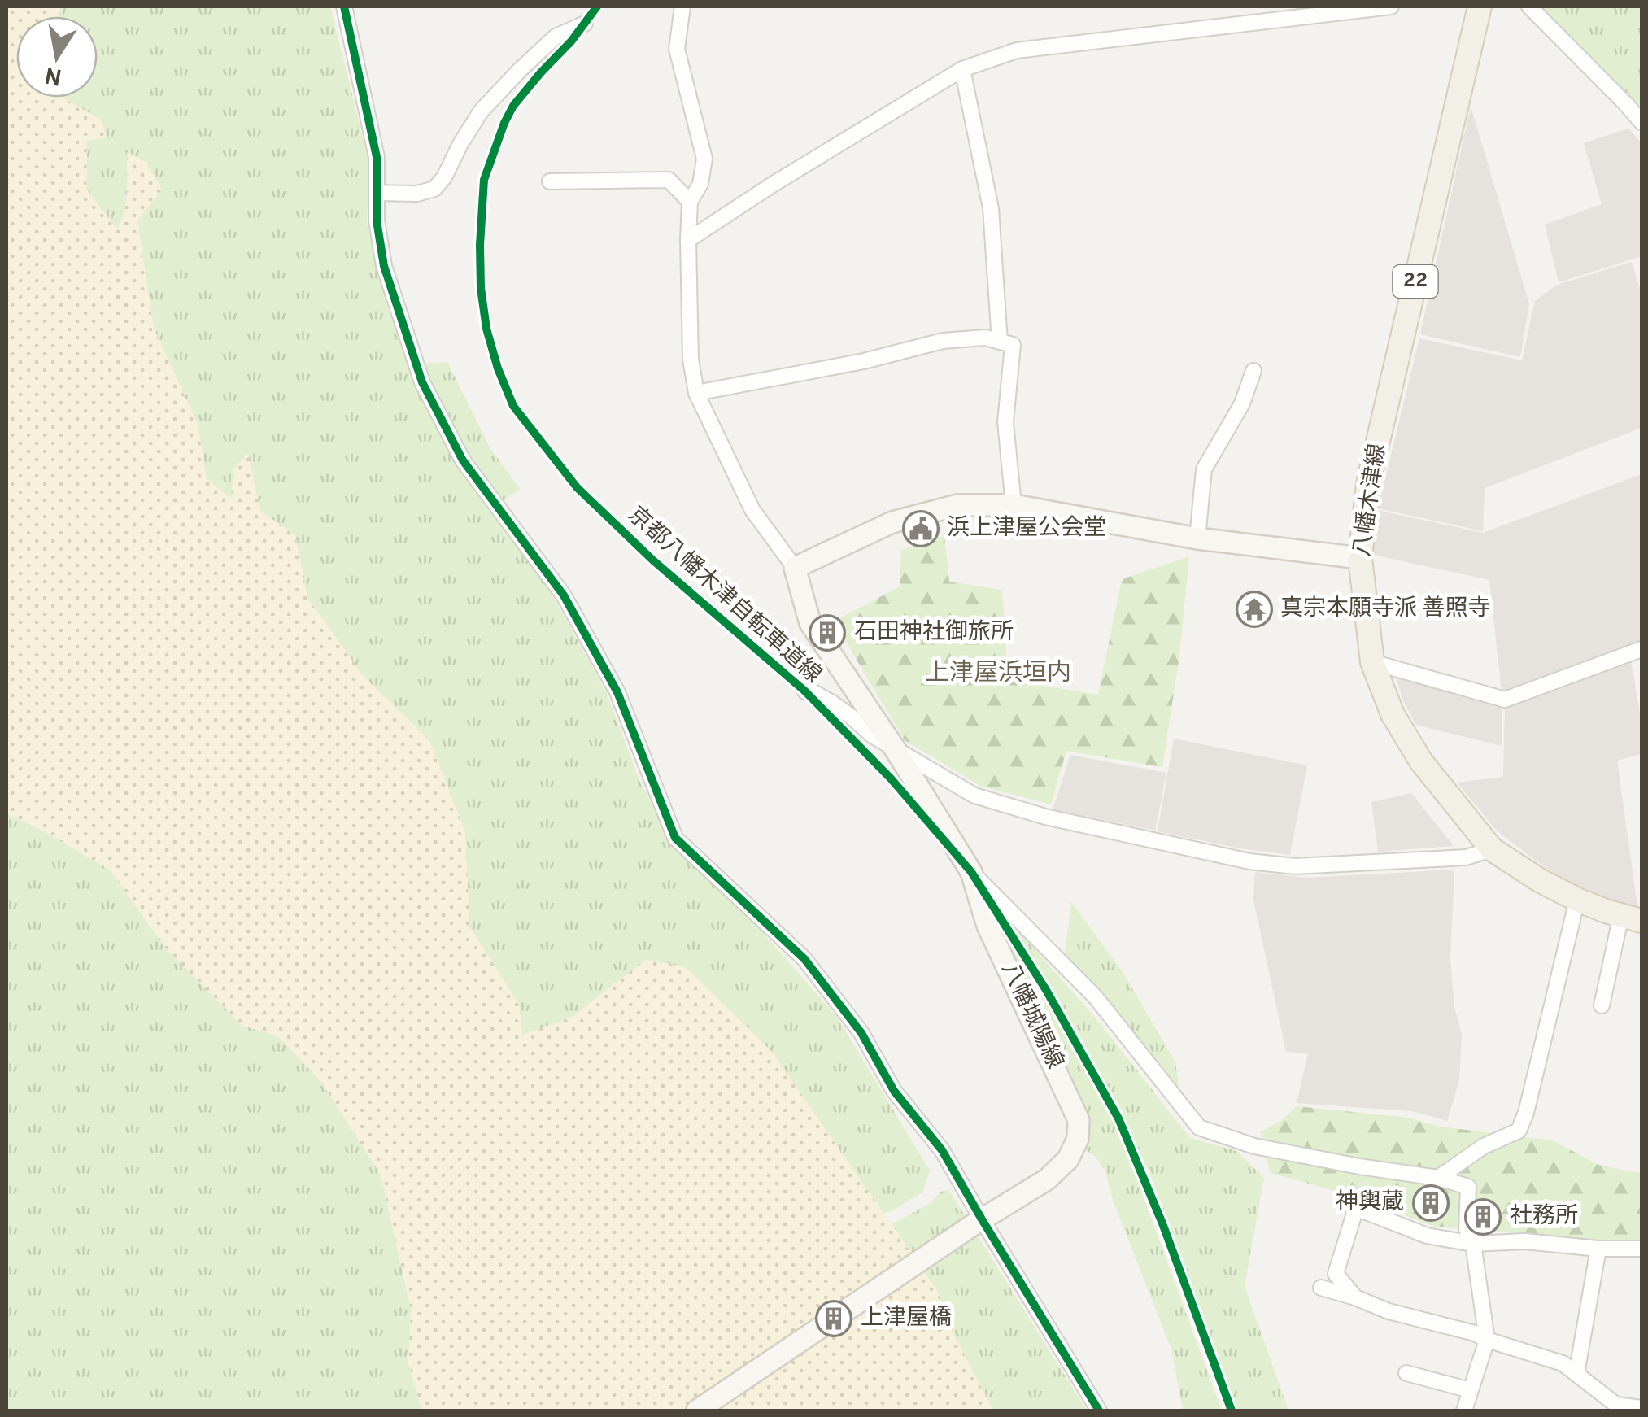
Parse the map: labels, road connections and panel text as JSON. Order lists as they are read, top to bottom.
{
  "streets": {
    "main road": ["22", "八幡木津線", "八幡城陽線"],
    "cycle path": ["京都八幡木津自転車道線"]
  },
  "districts": ["上津屋浜垣内"],
  "places": {
    "public building": ["浜上津屋公会堂"],
    "temple": ["真宗本願寺派 善照寺"],
    "building": [
      "石田神社御旅所",
      "神輿蔵",
      "社務所",
      "上津屋橋"
    ]
  },
  "north": "bottom"
}
